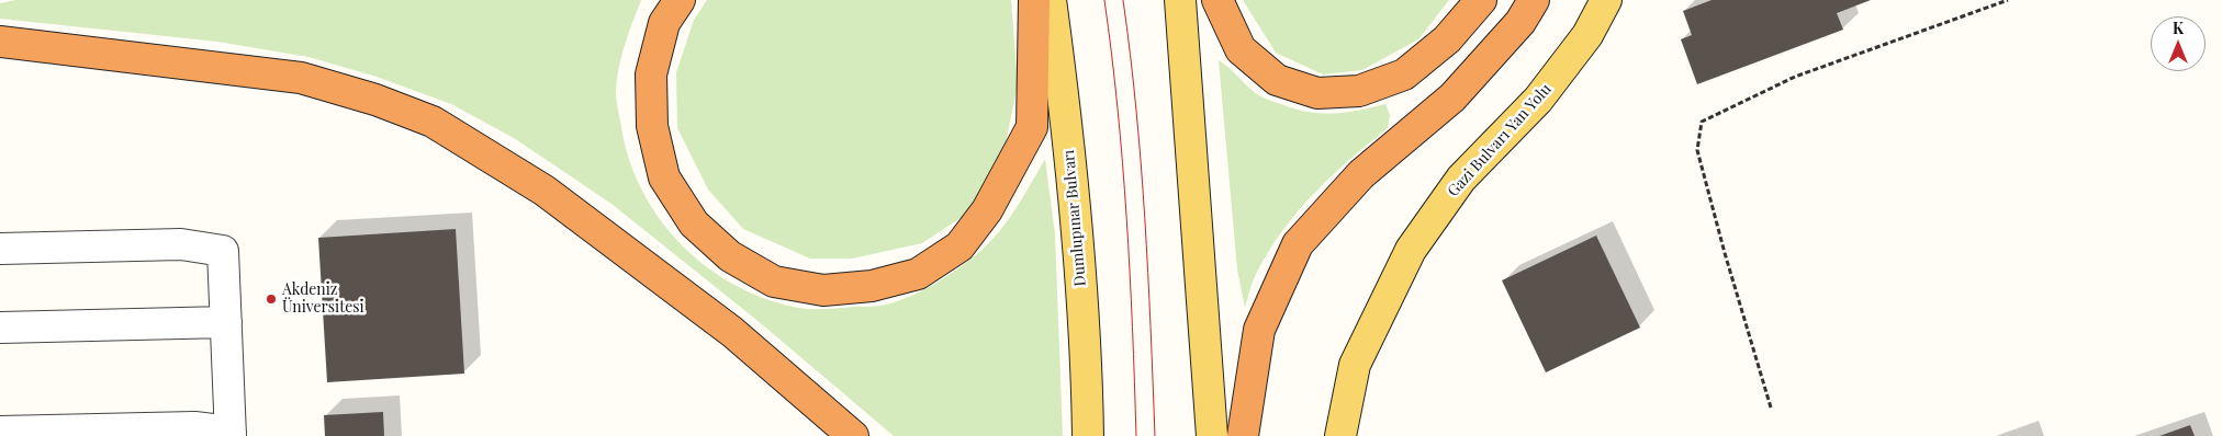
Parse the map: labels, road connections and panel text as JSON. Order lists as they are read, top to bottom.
{
  "streets": {
    "main road": ["Gazi Bulvarı Yan Yolu", "Dumlupınar Bulvarı"]
  },
  "places": ["Akdeniz Üniversitesi"],
  "north": "top"
}
